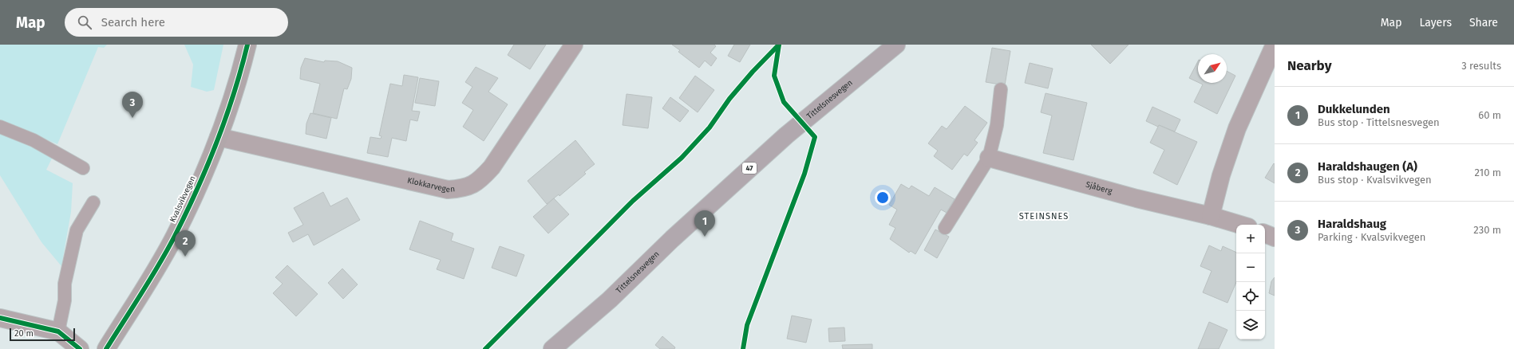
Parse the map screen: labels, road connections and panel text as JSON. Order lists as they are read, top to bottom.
{
  "streets": {
    "main road": ["Tittelsnesvegen", "47", "Kvalsvikvegen"],
    "street": ["Klokkarvegen", "Sjåberg"]
  },
  "crossings": [
    ["Klokkarvegen", "Kvalsvikvegen"]
  ],
  "districts": ["STEINSNES"],
  "scale_bar": "20 m",
  "north": "top right",
  "page": {
    "header": "Map",
    "search": "Search here",
    "nav": ["Map", "Layers", "Share"],
    "heading": ["Nearby", "3 results"],
    "list": [
      {
        "mark": "1",
        "name": "Dukkelunden",
        "note": "Bus stop · Tittelsnesvegen",
        "value": "60 m"
      },
      {
        "mark": "2",
        "name": "Haraldshaugen (A)",
        "note": "Bus stop · Kvalsvikvegen",
        "value": "210 m"
      },
      {
        "mark": "3",
        "name": "Haraldshaug",
        "note": "Parking · Kvalsvikvegen",
        "value": "230 m"
      }
    ],
    "pins": ["3", "1", "2"],
    "map_buttons": ["+", "−"],
    "scale": "20 m"
  }
}
